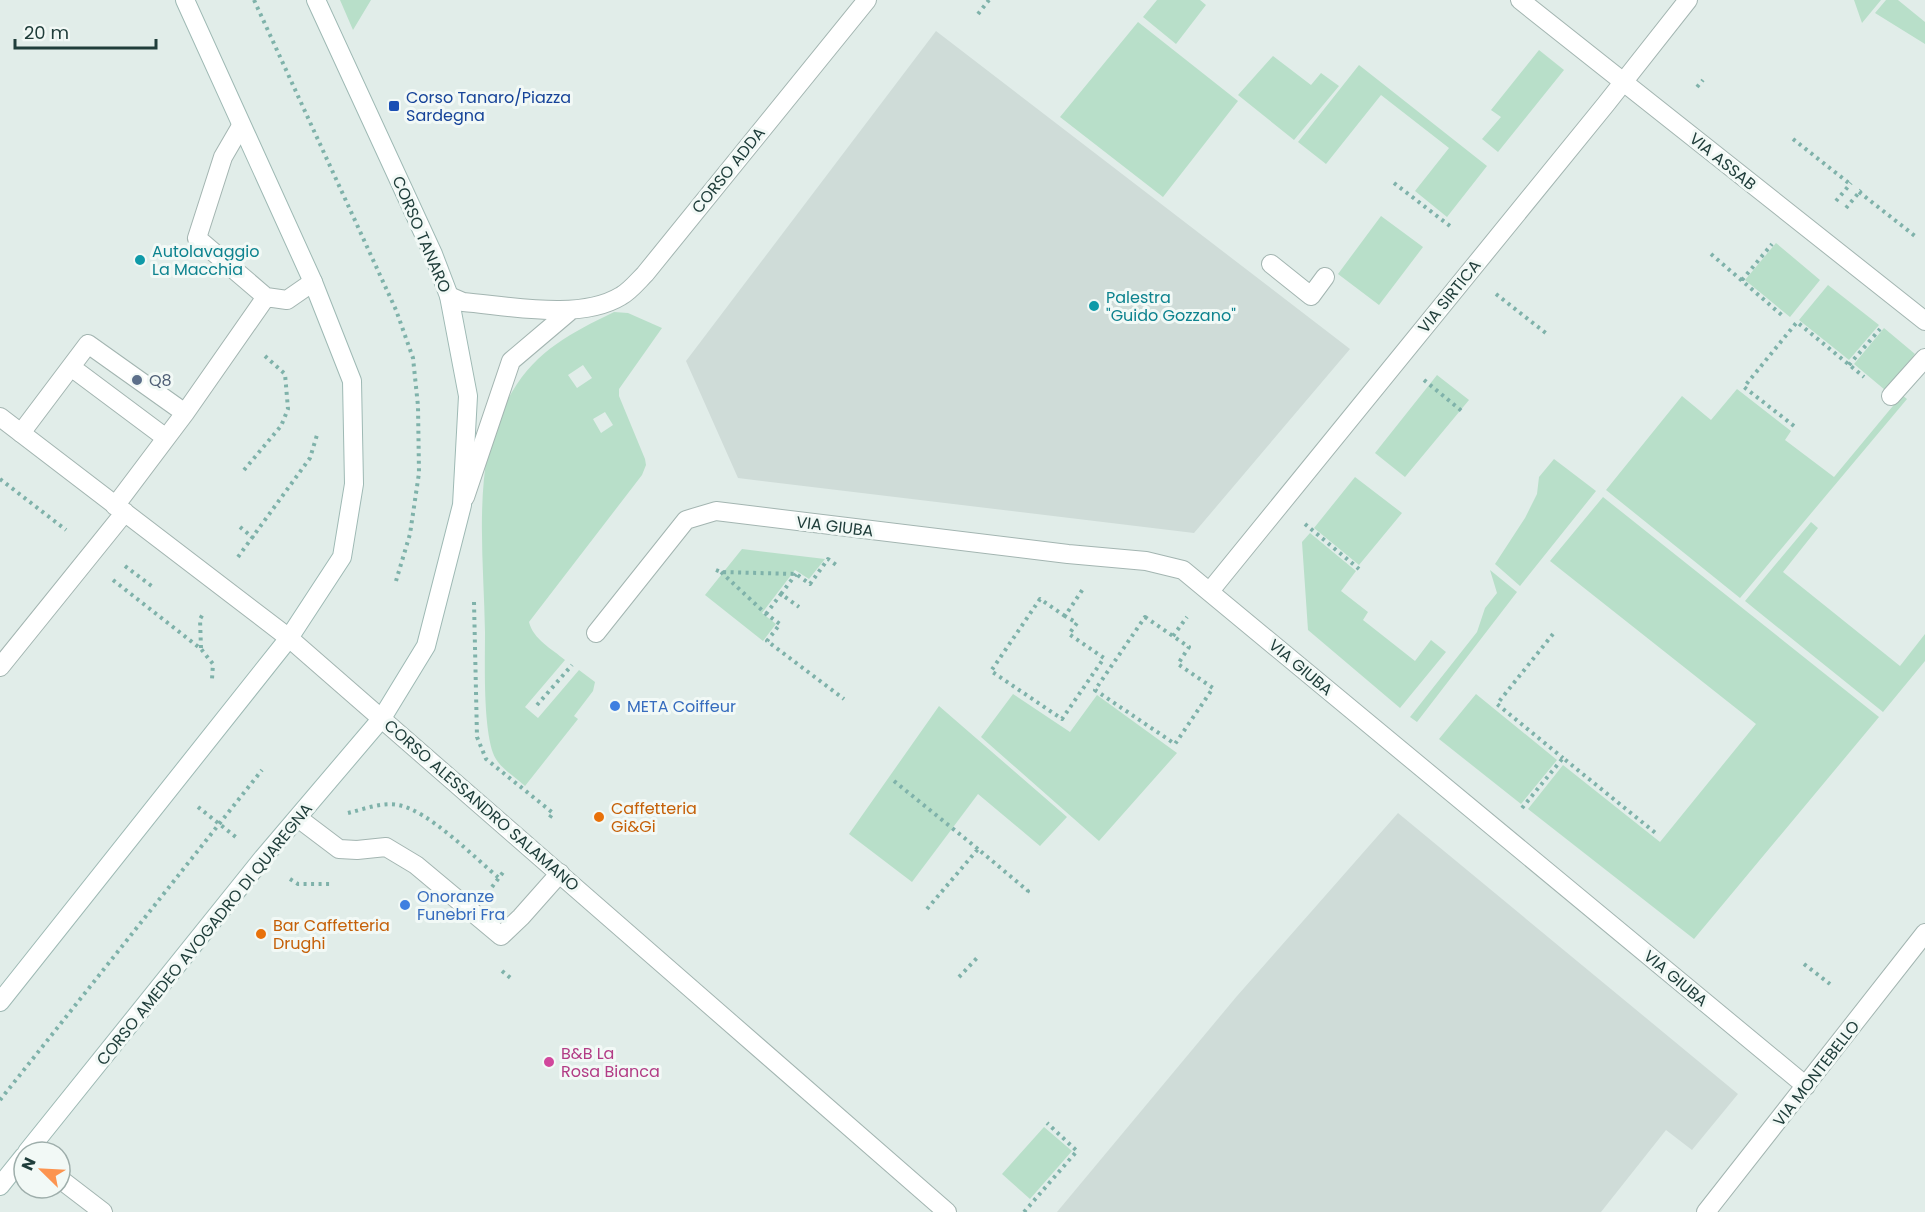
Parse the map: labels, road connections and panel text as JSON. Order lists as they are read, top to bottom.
{
  "streets": {
    "street": [
      "VIA ASSAB",
      "CORSO ADDA",
      "CORSO TANARO",
      "VIA SIRTICA",
      "VIA GIUBA",
      "CORSO ALESSANDRO SALAMANO",
      "CORSO AMEDEO AVOGADRO DI QUAREGNA",
      "VIA MONTEBELLO"
    ]
  },
  "crossings": [
    ["VIA ASSAB", "VIA SIRTICA"],
    ["CORSO ADDA", "CORSO TANARO"],
    ["CORSO TANARO", "CORSO ALESSANDRO SALAMANO"],
    ["CORSO TANARO", "CORSO AMEDEO AVOGADRO DI QUAREGNA"],
    ["VIA SIRTICA", "VIA GIUBA"],
    ["VIA GIUBA", "VIA MONTEBELLO"],
    ["CORSO ALESSANDRO SALAMANO", "CORSO AMEDEO AVOGADRO DI QUAREGNA"]
  ],
  "places": {
    "transit": ["Corso Tanaro/Piazza Sardegna"],
    "other": [
      "Autolavaggio La Macchia",
      "Palestra \"Guido Gozzano\"",
      "Q8",
      "META Coiffeur",
      "Caffetteria Gi&Gi",
      "Onoranze Funebri Fra",
      "Bar Caffetteria Drughi",
      "B&B La Rosa Bianca"
    ]
  },
  "scale_bar": "20 m",
  "north": "top left"
}
